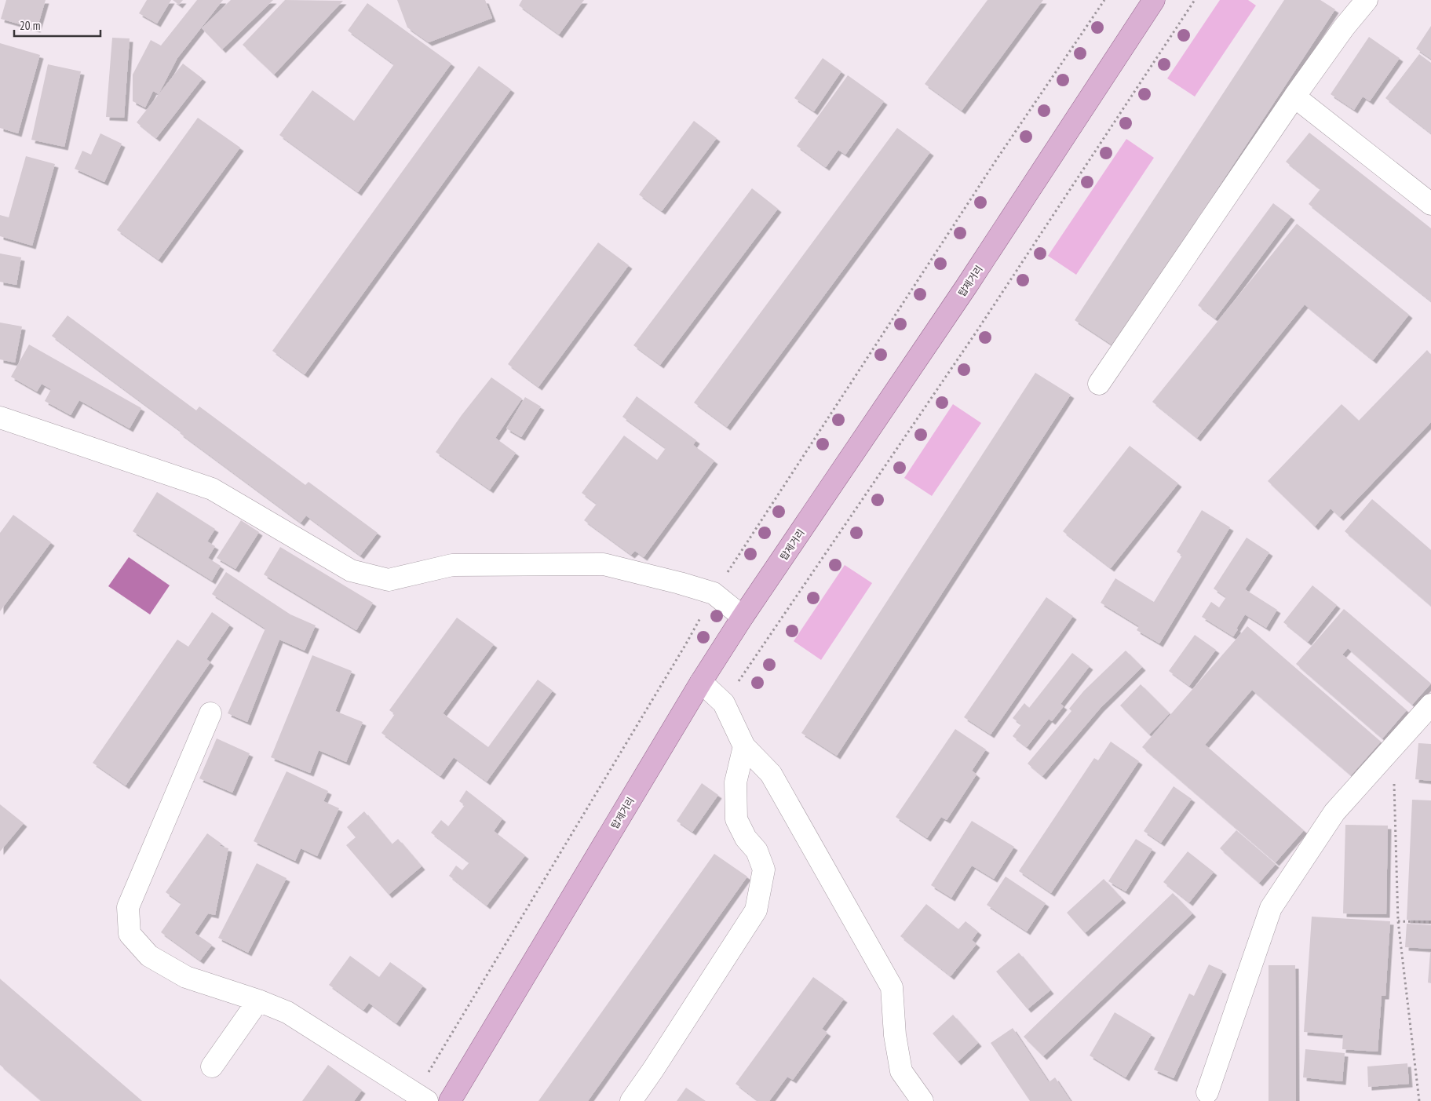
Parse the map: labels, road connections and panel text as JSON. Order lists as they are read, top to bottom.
{
  "streets": {
    "main road": ["탑제거리"]
  },
  "scale_bar": "20 m"
}
